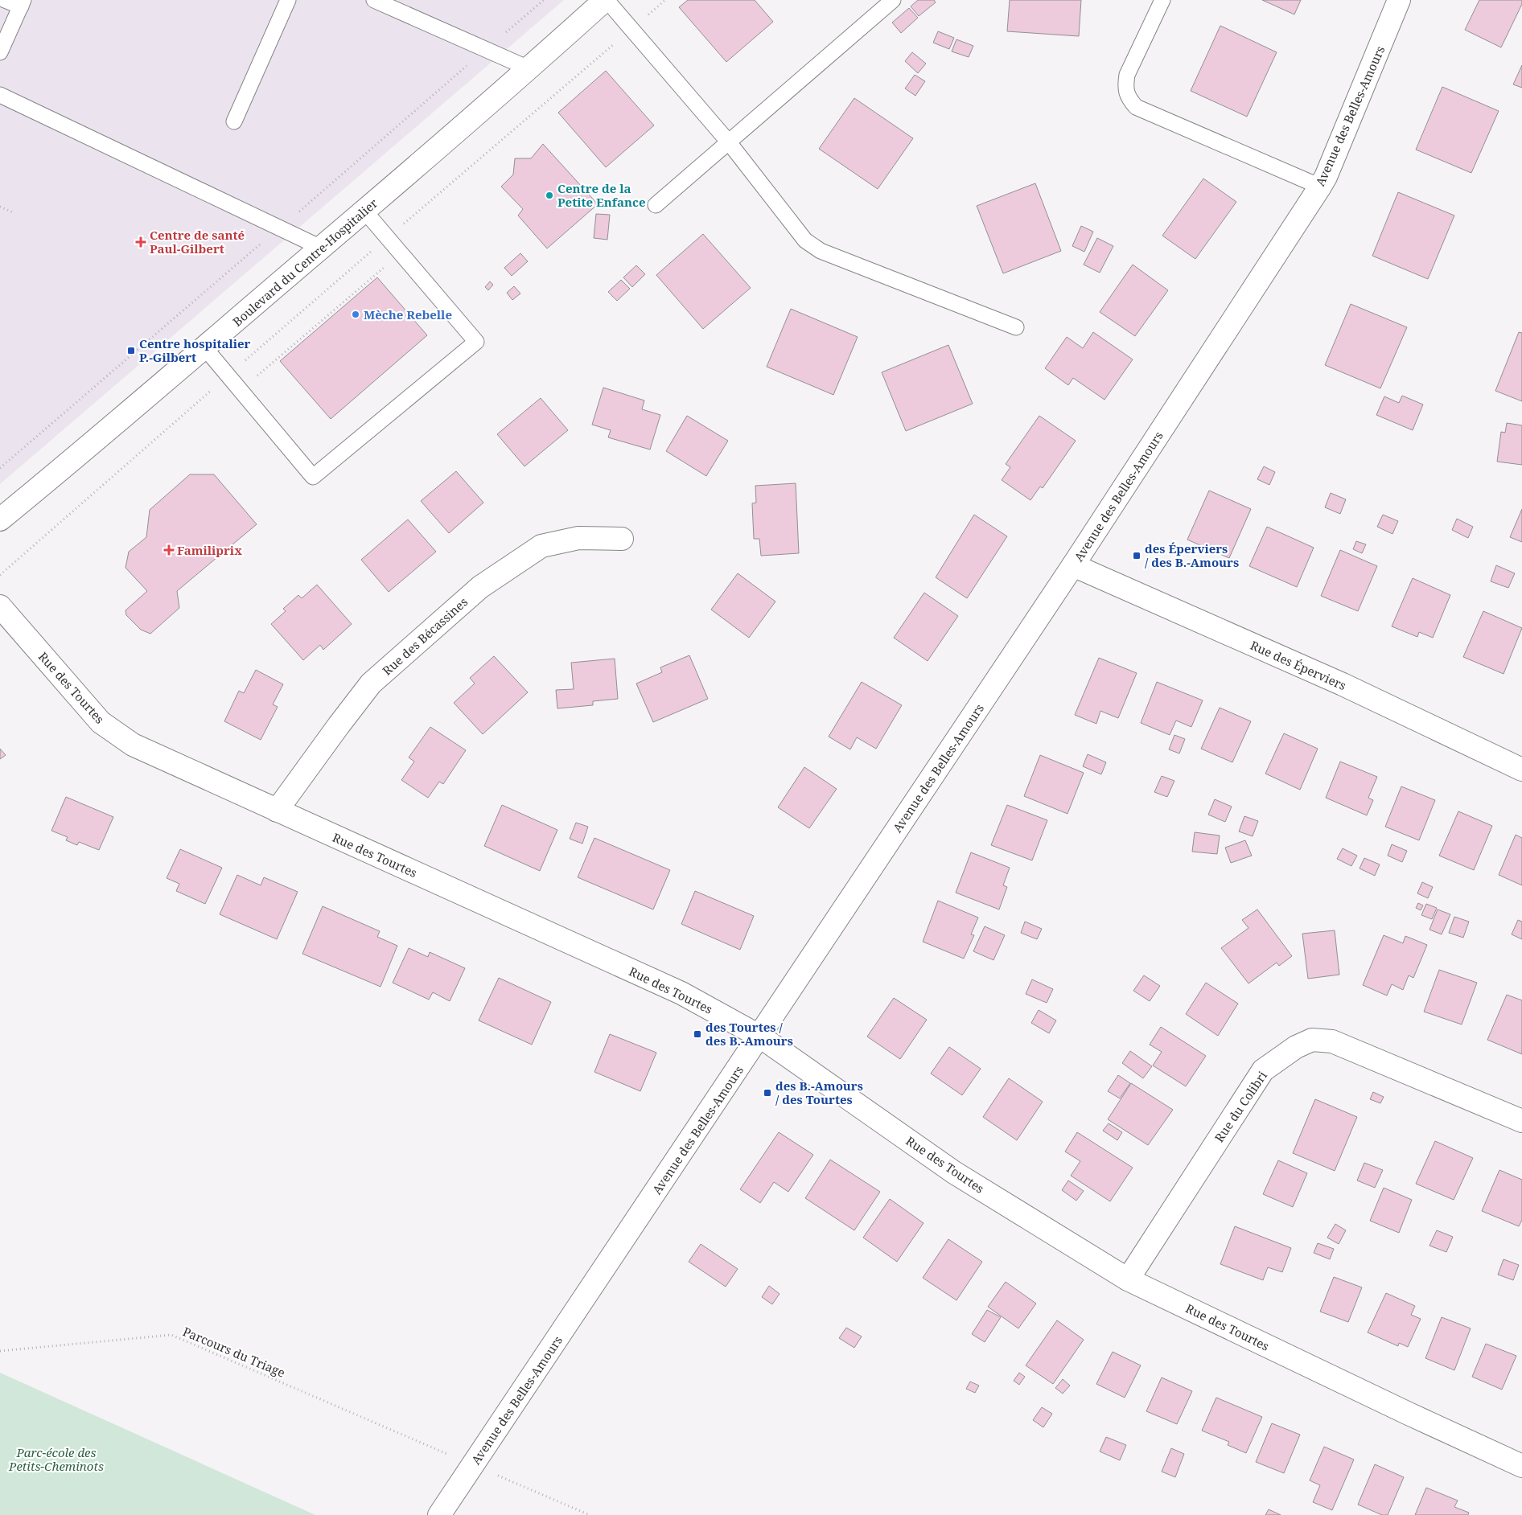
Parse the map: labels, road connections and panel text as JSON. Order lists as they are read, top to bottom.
{
  "streets": {
    "street": [
      "Avenue des Belles-Amours",
      "Boulevard du Centre-Hospitalier",
      "Rue des Bécassines",
      "Rue des Éperviers",
      "Rue des Tourtes",
      "Rue du Colibri"
    ],
    "path": ["Parcours du Triage"]
  },
  "crossings": [
    ["Avenue des Belles-Amours", "Rue des Éperviers"],
    ["Avenue des Belles-Amours", "Rue des Tourtes"],
    ["Rue des Bécassines", "Rue des Tourtes"],
    ["Rue des Tourtes", "Rue du Colibri"]
  ],
  "parks": ["Parc-école des Petits-Cheminots"],
  "places": {
    "other": ["Centre de la Petite Enfance", "Mèche Rebelle"],
    "health": ["Centre de santé Paul-Gilbert", "Familiprix"],
    "transit": [
      "Centre hospitalier P.-Gilbert",
      "des Éperviers / des B.-Amours",
      "des Tourtes / des B.-Amours",
      "des B.-Amours / des Tourtes"
    ]
  }
}
